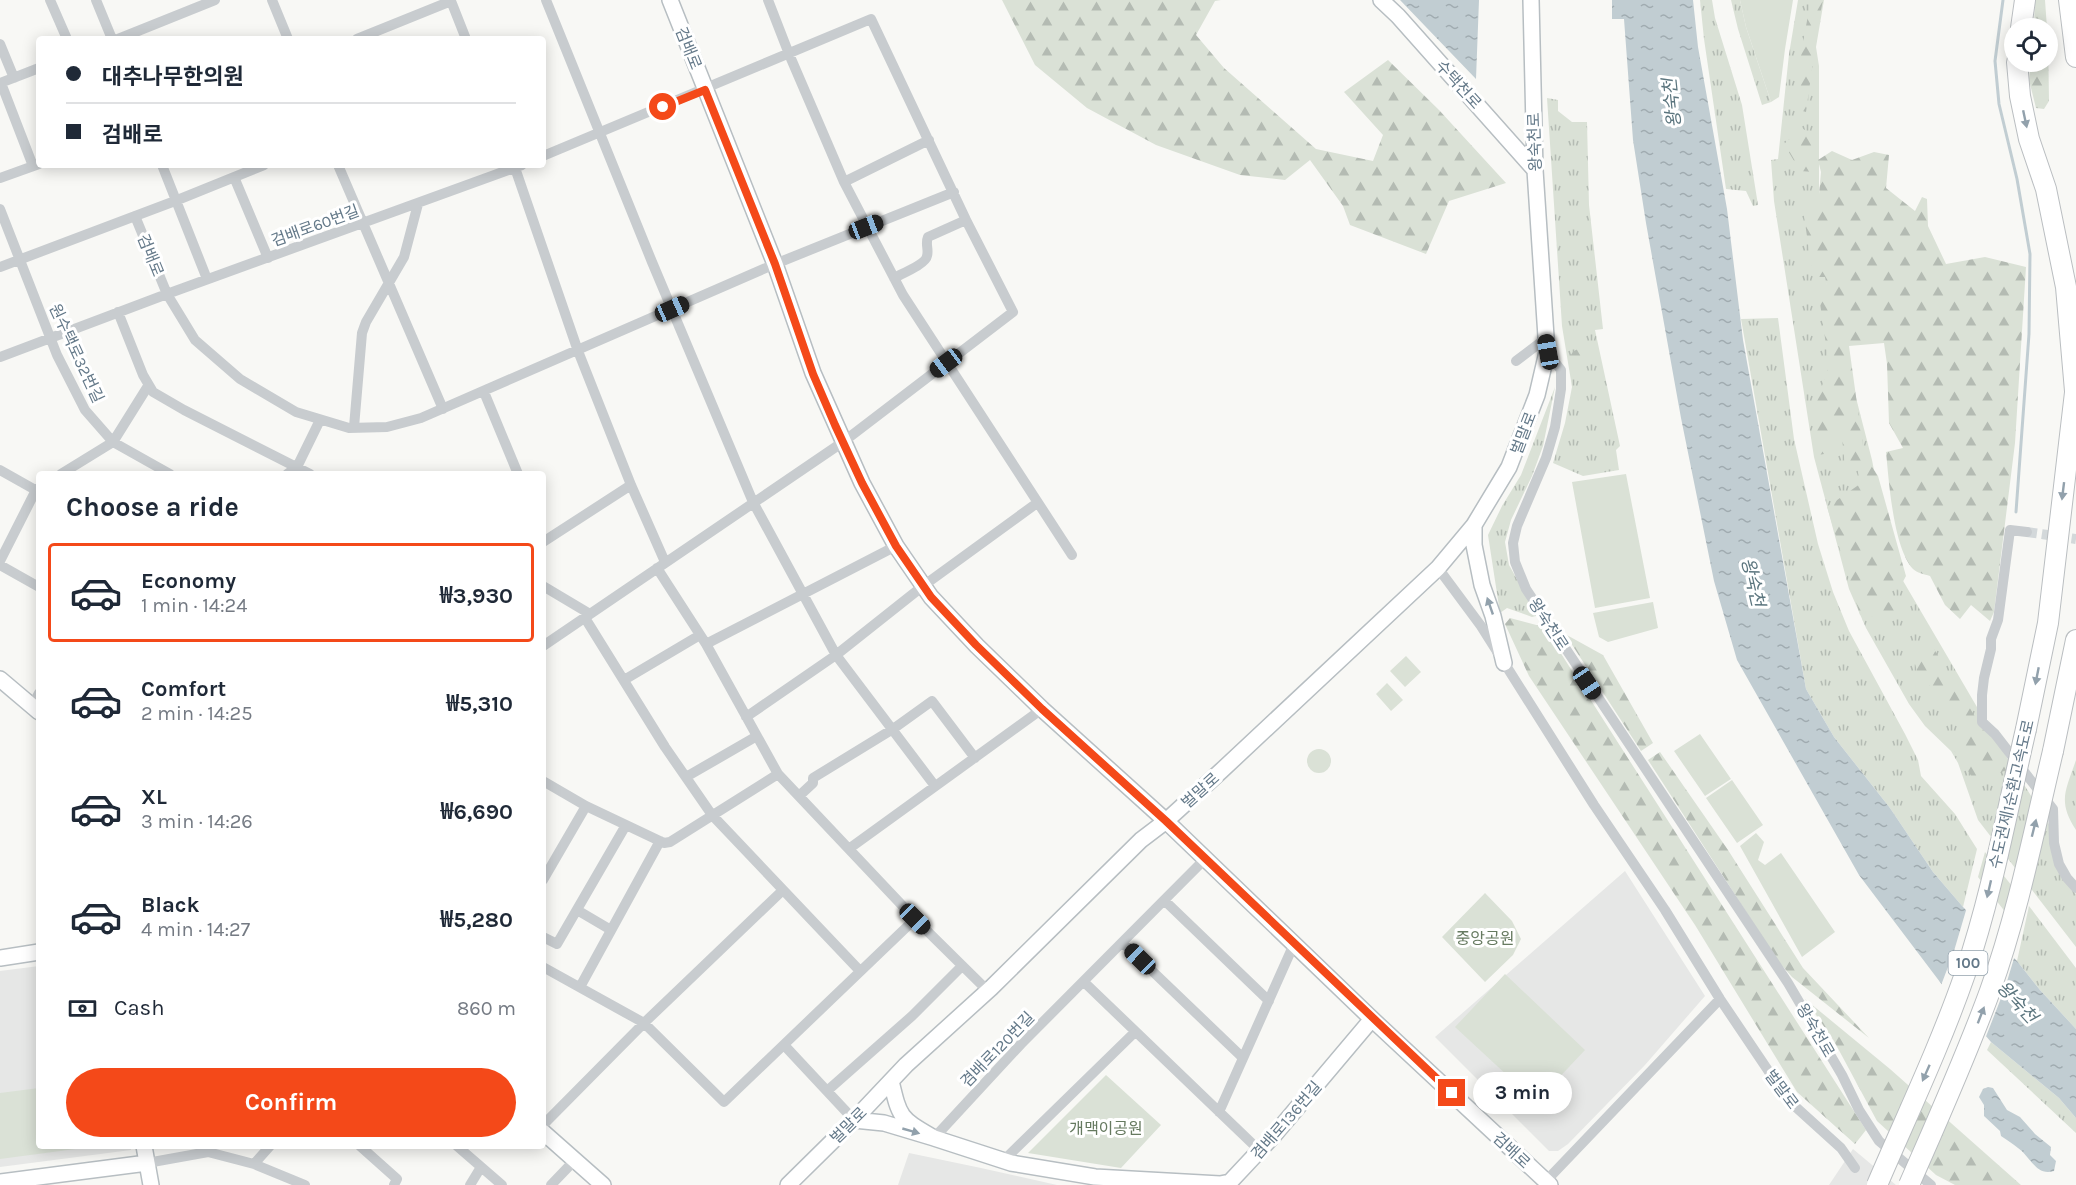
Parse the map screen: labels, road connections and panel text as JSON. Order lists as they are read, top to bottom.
{
  "streets": {
    "highway": ["수도권제1순환고속도로", "100"],
    "street": [
      "검배로",
      "수택천로",
      "왕숙천로",
      "검배로60번길",
      "원수택로32번길",
      "벌말로",
      "겸배로120번길",
      "겸배로136번길"
    ]
  },
  "crossings": [
    ["검배로", "검배로60번길"],
    ["검배로", "벌말로"],
    ["검배로", "겸배로120번길"],
    ["검배로", "겸배로136번길"],
    ["수택천로", "왕숙천로"],
    ["왕숙천로", "벌말로"],
    ["검배로60번길", "원수택로32번길"],
    ["겸배로120번길", "겸배로136번길"]
  ],
  "water": ["왕숙천"],
  "parks": ["중앙공원", "개맥이공원"],
  "page": {
    "banner": ["대추나무한의원", "검배로"],
    "heading": "Choose a ride",
    "list": [
      {
        "name": "Economy",
        "note": "1 min · 14:24",
        "value": "₩3,930"
      },
      {
        "name": "Comfort",
        "note": "2 min · 14:25",
        "value": "₩5,310"
      },
      {
        "name": "XL",
        "note": "3 min · 14:26",
        "value": "₩6,690"
      },
      {
        "name": "Black",
        "note": "4 min · 14:27",
        "value": "₩5,280"
      }
    ],
    "pay": ["Cash", "860 m"],
    "buttons": "Confirm",
    "bubble": "3 min"
  }
}
